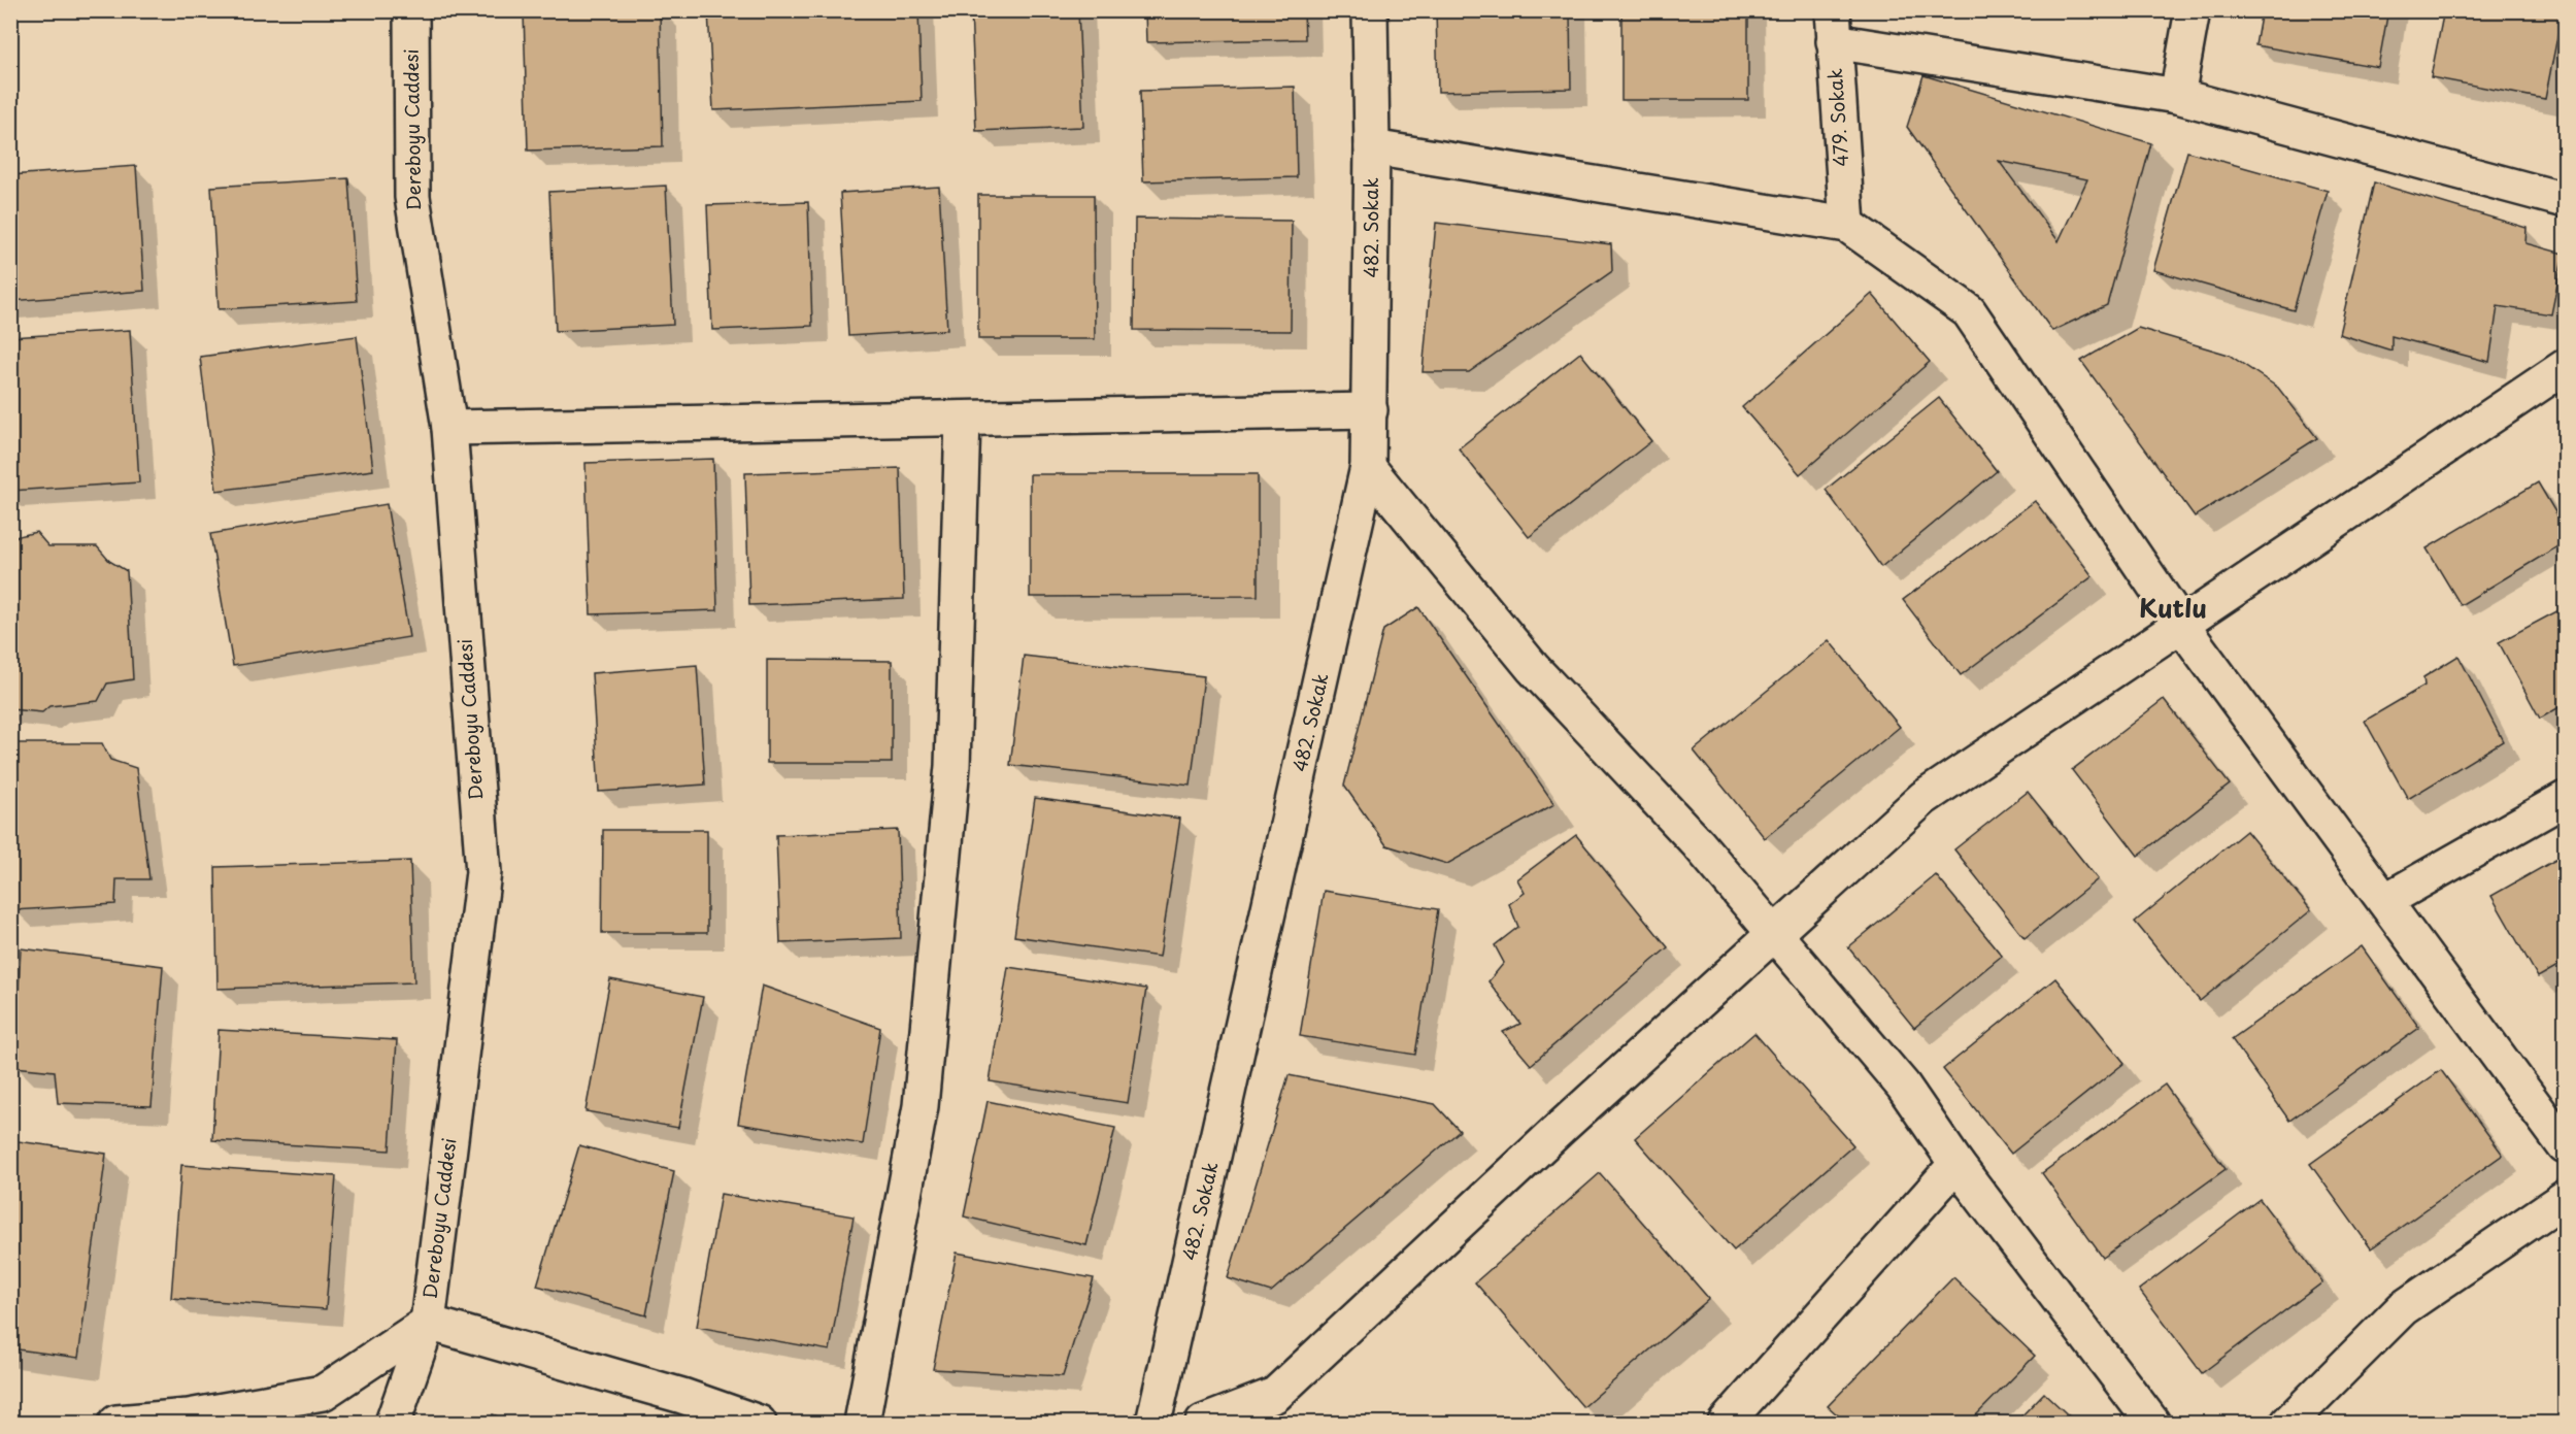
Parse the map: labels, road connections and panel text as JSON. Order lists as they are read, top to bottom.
{
  "streets": {
    "street": ["479. Sokak", "Dereboyu Caddesi", "482. Sokak"]
  },
  "districts": ["Kutlu"]
}
